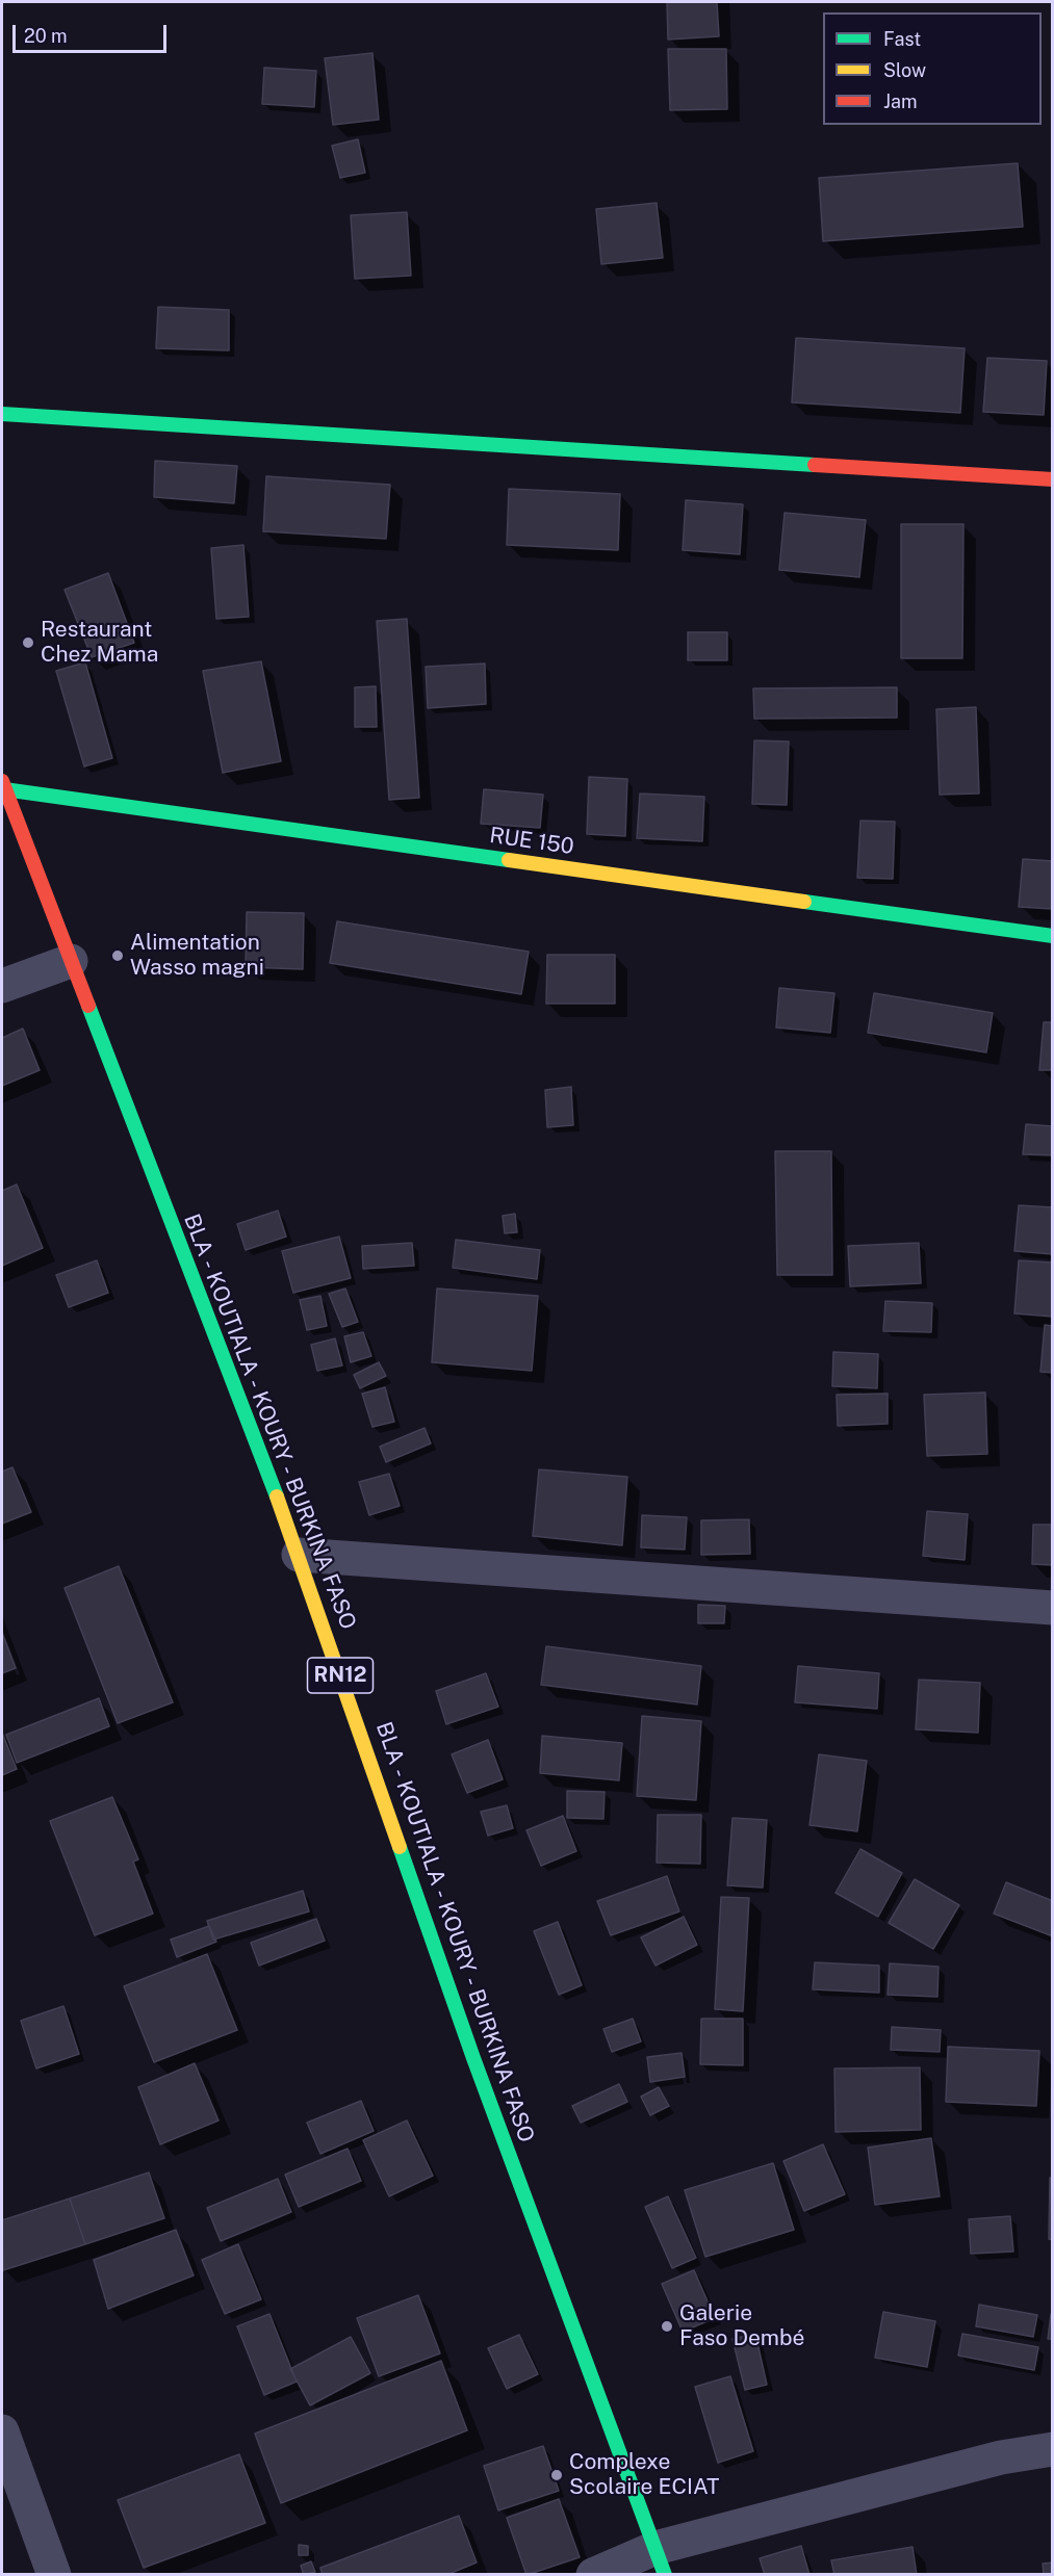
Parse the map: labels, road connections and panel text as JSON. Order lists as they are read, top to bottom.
{
  "streets": {
    "street": ["RUE 150", "BLA - KOUTIALA - KOURY - BURKINA FASO", "RN12"]
  },
  "crossings": [
    ["RUE 150", "BLA - KOUTIALA - KOURY - BURKINA FASO"]
  ],
  "places": [
    "Restaurant Chez Mama",
    "Alimentation Wasso magni",
    "Galerie Faso Dembé",
    "Complexe Scolaire ECIAT"
  ],
  "legend": ["Fast", "Slow", "Jam"],
  "scale_bar": "20 m"
}
